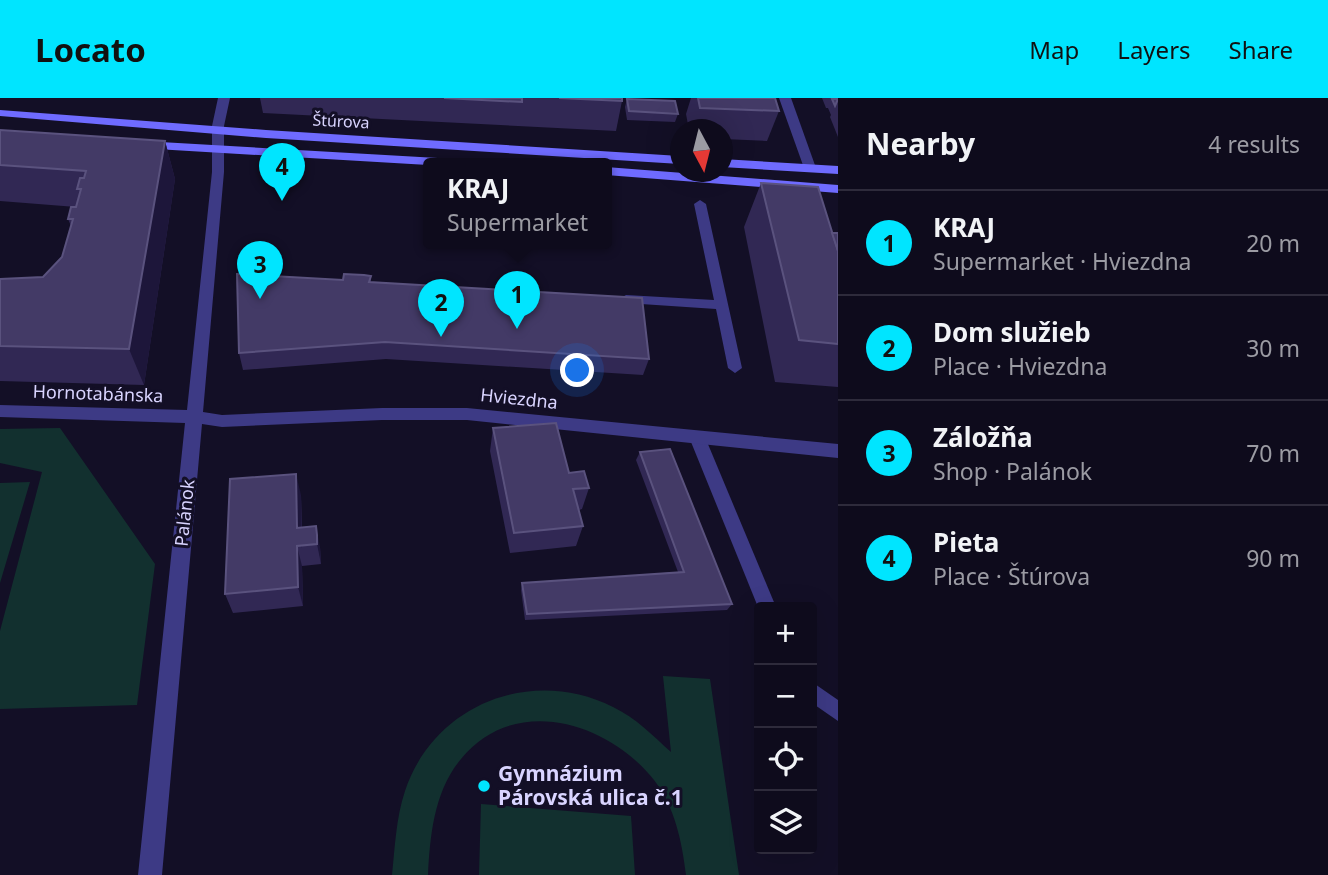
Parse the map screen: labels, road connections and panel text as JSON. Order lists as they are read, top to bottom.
{
  "streets": {
    "main road": ["Štúrova"],
    "street": ["Hornotabánska", "Hviezdna", "Palánok"]
  },
  "crossings": [
    ["Štúrova", "Palánok"],
    ["Hornotabánska", "Hviezdna"],
    ["Hornotabánska", "Palánok"],
    ["Hviezdna", "Palánok"]
  ],
  "places": ["Gymnázium Párovská ulica č.1"],
  "north": "bottom",
  "page": {
    "header": "Locato",
    "nav": ["Map", "Layers", "Share"],
    "heading": ["Nearby", "4 results"],
    "pins": [
      "4",
      "3",
      "1",
      "2"
    ],
    "popup": ["KRAJ", "Supermarket"],
    "list": [
      {
        "mark": "1",
        "name": "KRAJ",
        "note": "Supermarket · Hviezdna",
        "value": "20 m"
      },
      {
        "mark": "2",
        "name": "Dom služieb",
        "note": "Place · Hviezdna",
        "value": "30 m"
      },
      {
        "mark": "3",
        "name": "Záložňa",
        "note": "Shop · Palánok",
        "value": "70 m"
      },
      {
        "mark": "4",
        "name": "Pieta",
        "note": "Place · Štúrova",
        "value": "90 m"
      }
    ],
    "map_buttons": ["+", "−"]
  }
}
